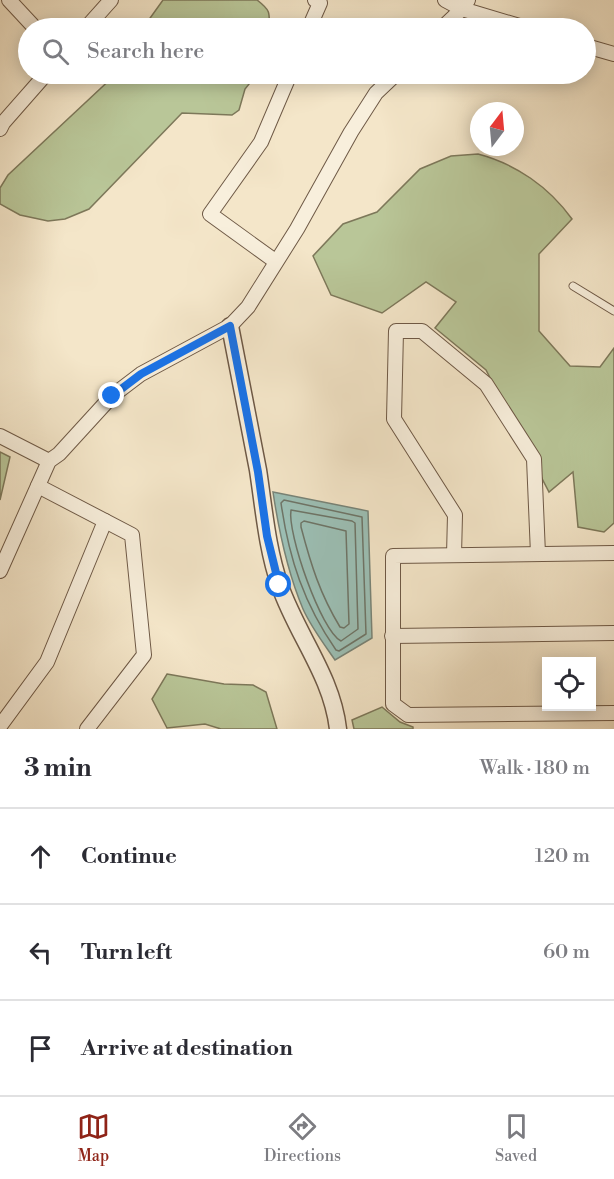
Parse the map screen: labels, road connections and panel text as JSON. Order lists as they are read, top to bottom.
{
  "north": "top",
  "page": {
    "search": "Search here",
    "heading": ["3 min", "Walk · 180 m"],
    "list": [
      ["Continue", "120 m"],
      ["Turn left", "60 m"],
      "Arrive at destination"
    ],
    "nav": ["Map", "Directions", "Saved"]
  }
}
